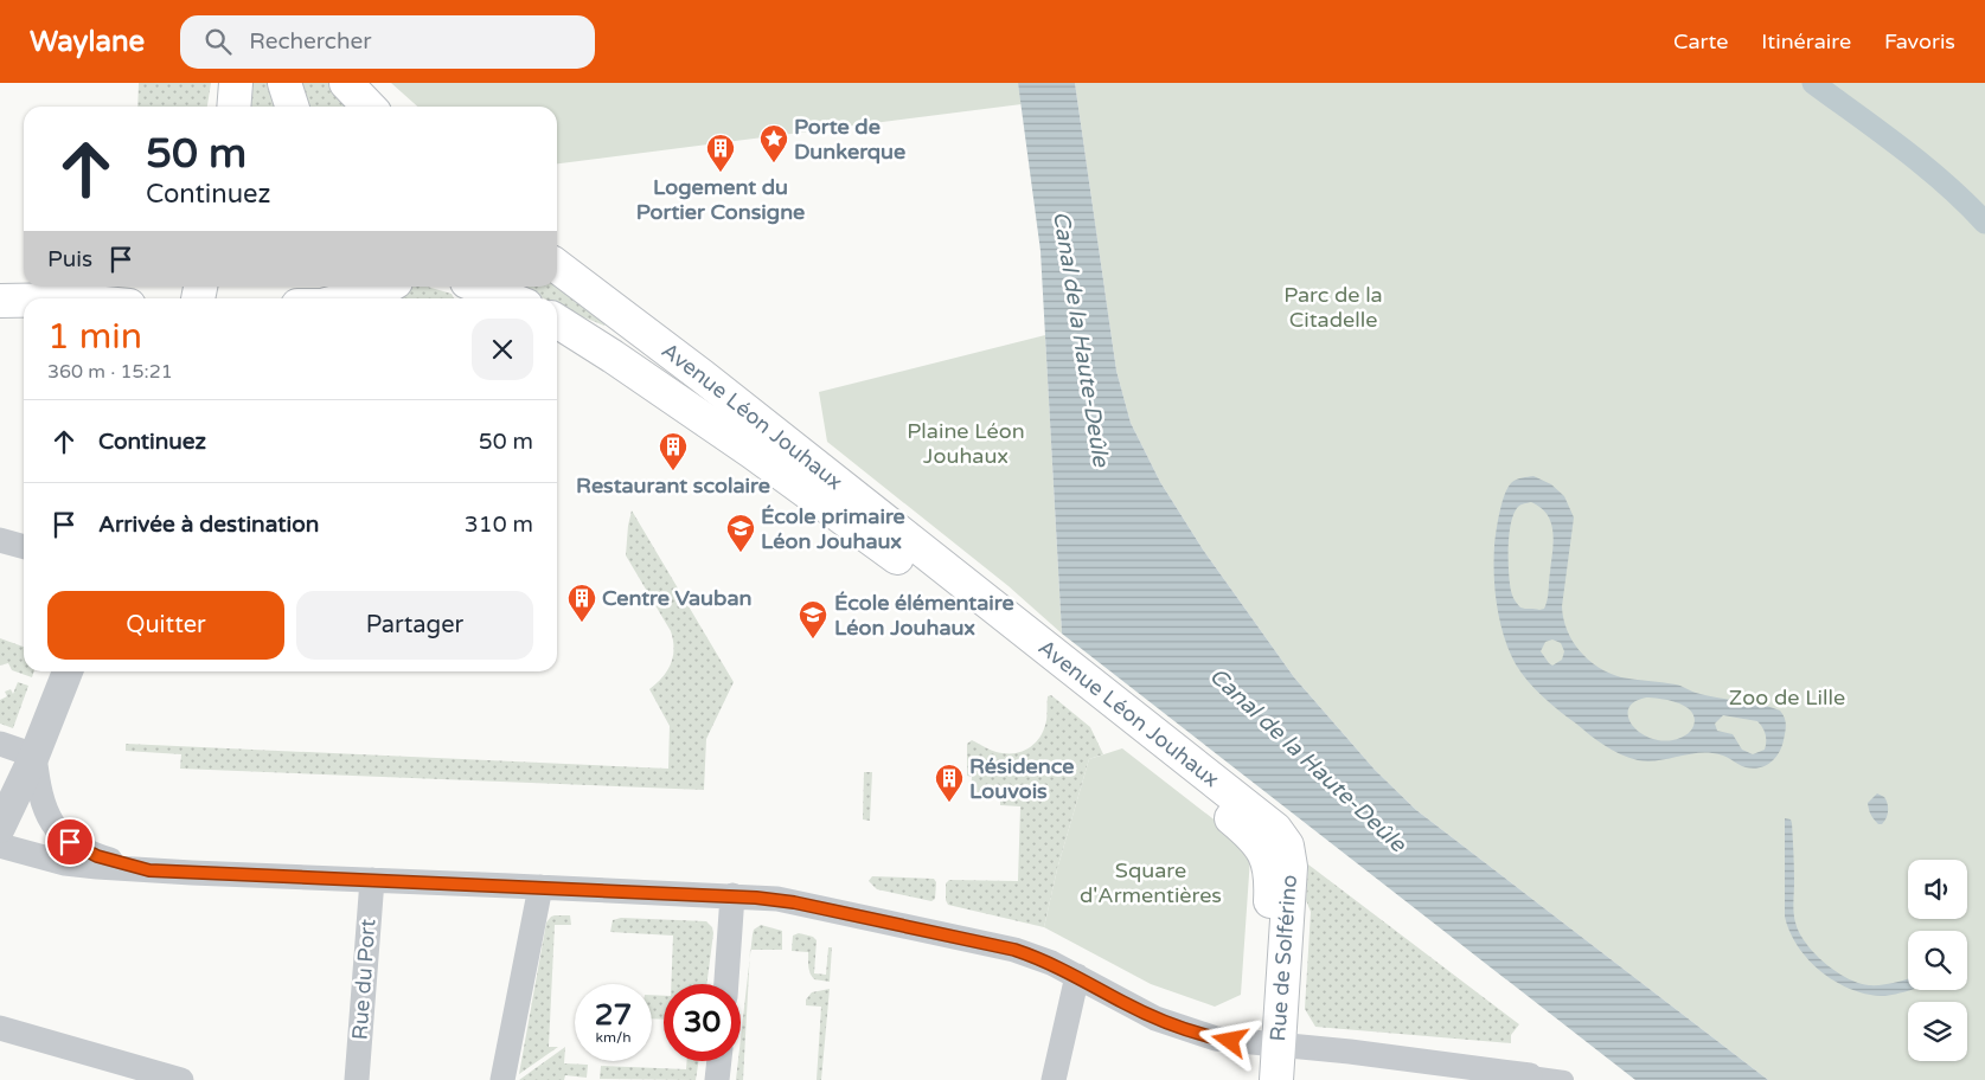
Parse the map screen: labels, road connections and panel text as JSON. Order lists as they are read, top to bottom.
{
  "streets": {
    "main road": ["Avenue Léon Jouhaux", "Rue de Solférino"],
    "street": ["Rue du Port"]
  },
  "crossings": [
    ["Avenue Léon Jouhaux", "Rue de Solférino"]
  ],
  "water": ["Canal de la Haute-Deûle"],
  "parks": [
    "Parc de la Citadelle",
    "Plaine Léon Jouhaux",
    "Zoo de Lille",
    "Square d'Armentières"
  ],
  "places": {
    "place": ["Porte de Dunkerque"],
    "building": [
      "Logement du Portier Consigne",
      "Restaurant scolaire",
      "Centre Vauban",
      "Résidence Louvois"
    ],
    "school or university": ["École primaire Léon Jouhaux", "École élémentaire Léon Jouhaux"]
  },
  "page": {
    "header": "Waylane",
    "search": "Rechercher",
    "nav": ["Carte", "Itinéraire", "Favoris"],
    "turn": ["50 m", "Continuez"],
    "then": "Puis",
    "heading": ["1 min", "360 m · 15:21"],
    "list": [
      {
        "name": "Continuez",
        "value": "50 m"
      },
      {
        "name": "Arrivée à destination",
        "value": "310 m"
      }
    ],
    "buttons": ["Quitter", "Partager"],
    "speed": "27 km/h",
    "limit": "30"
  }
}
